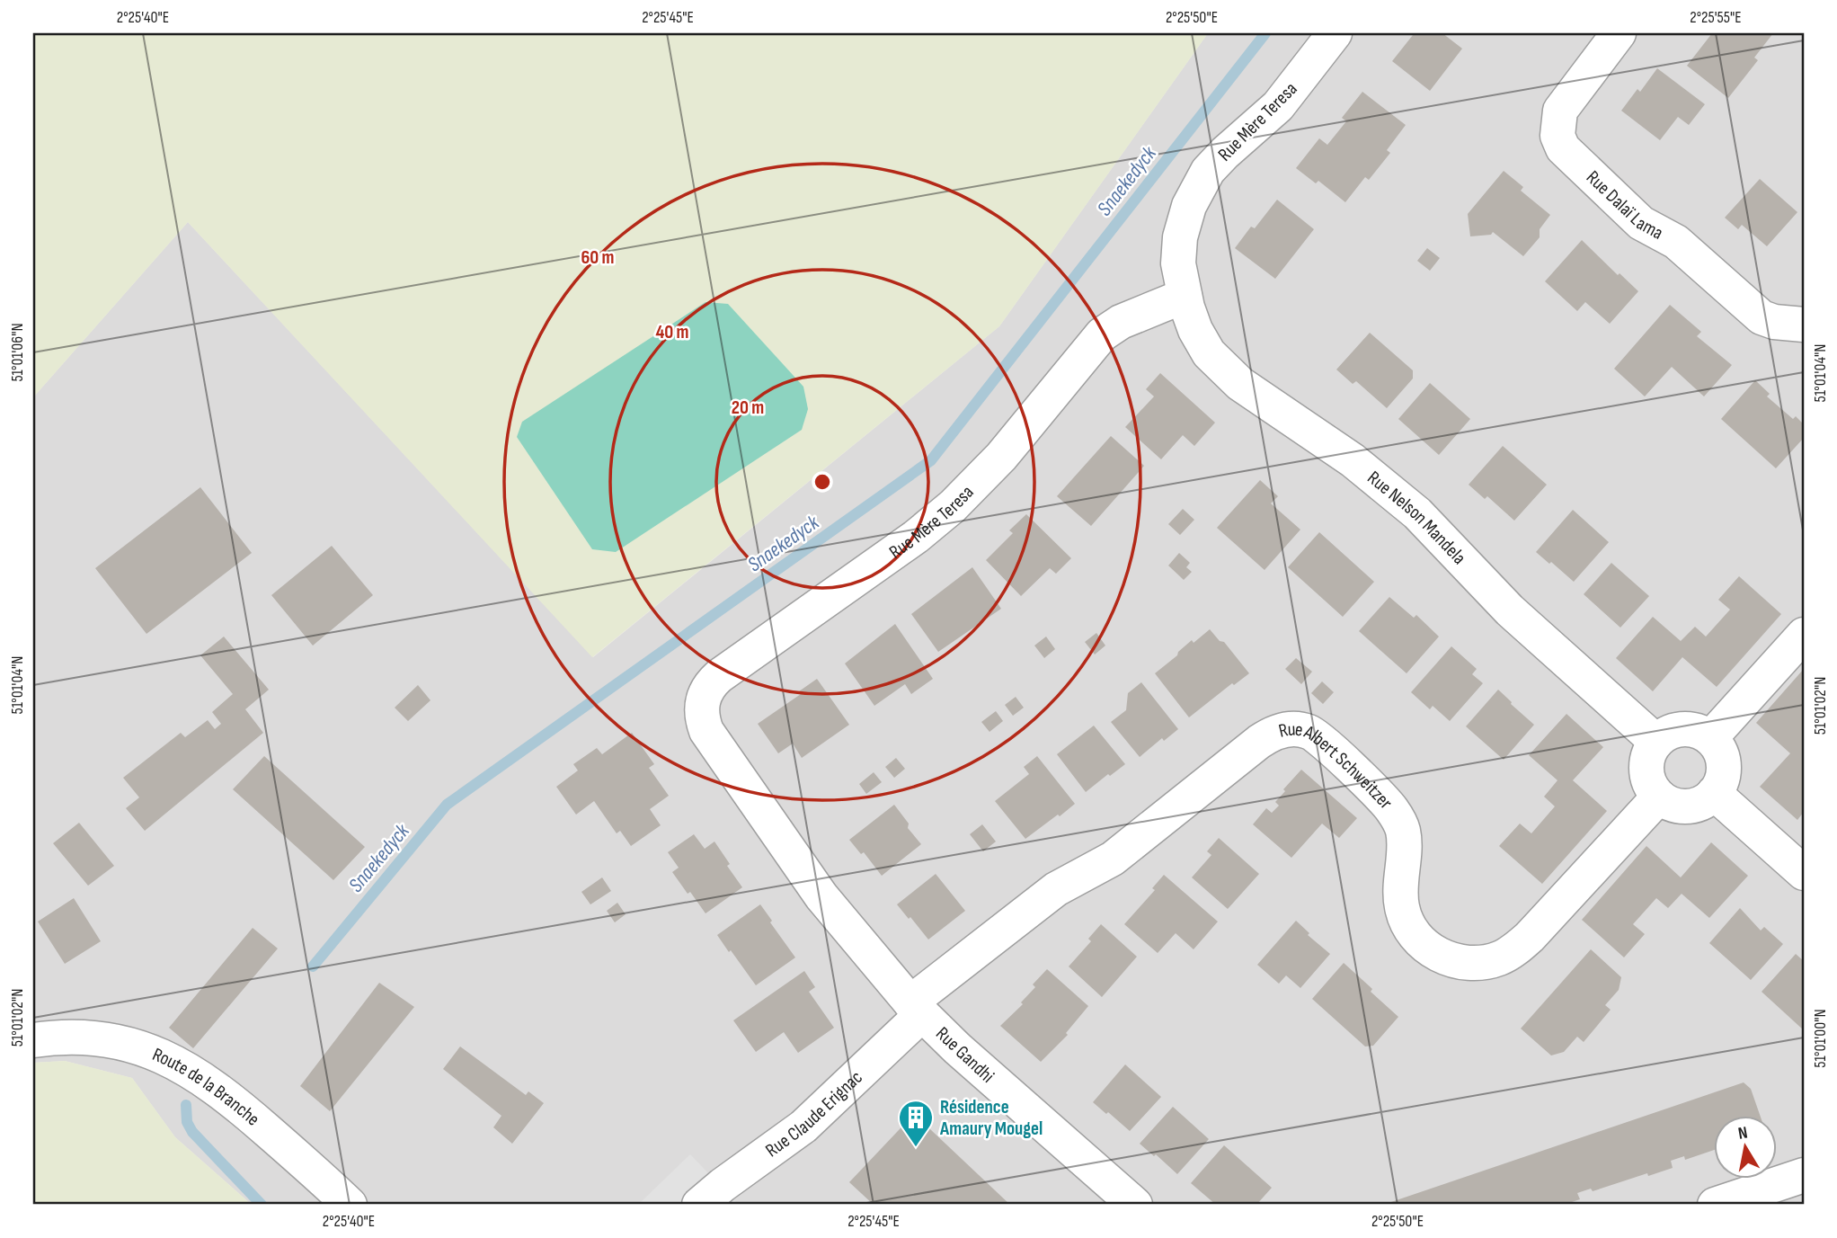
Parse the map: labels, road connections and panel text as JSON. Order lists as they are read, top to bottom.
{
  "streets": {
    "street": [
      "Rue Mère Teresa",
      "Rue Dalaï Lama",
      "Rue Nelson Mandela",
      "Rue Albert Schweitzer",
      "Rue Gandhi",
      "Route de la Branche",
      "Rue Claude Erignac"
    ]
  },
  "crossings": [
    ["Rue Mère Teresa", "Rue Nelson Mandela"],
    ["Rue Mère Teresa", "Rue Albert Schweitzer"],
    ["Rue Mère Teresa", "Rue Gandhi"],
    ["Rue Mère Teresa", "Rue Claude Erignac"],
    ["Rue Nelson Mandela", "Rue Albert Schweitzer"],
    ["Rue Albert Schweitzer", "Rue Gandhi"],
    ["Rue Albert Schweitzer", "Rue Claude Erignac"],
    ["Rue Gandhi", "Rue Claude Erignac"]
  ],
  "water": ["Snaekedyck"],
  "places": {
    "building": ["Résidence Amaury Mougel"]
  },
  "north": "top",
  "coordinates": [
    "2°25'40\"E",
    "2°25'45\"E",
    "2°25'50\"E",
    "2°25'55\"E",
    "51°01'06\"N",
    "51°01'04\"N",
    "51°01'02\"N",
    "51°01'00\"N"
  ],
  "rings": ["60 m", "40 m", "20 m"]
}
